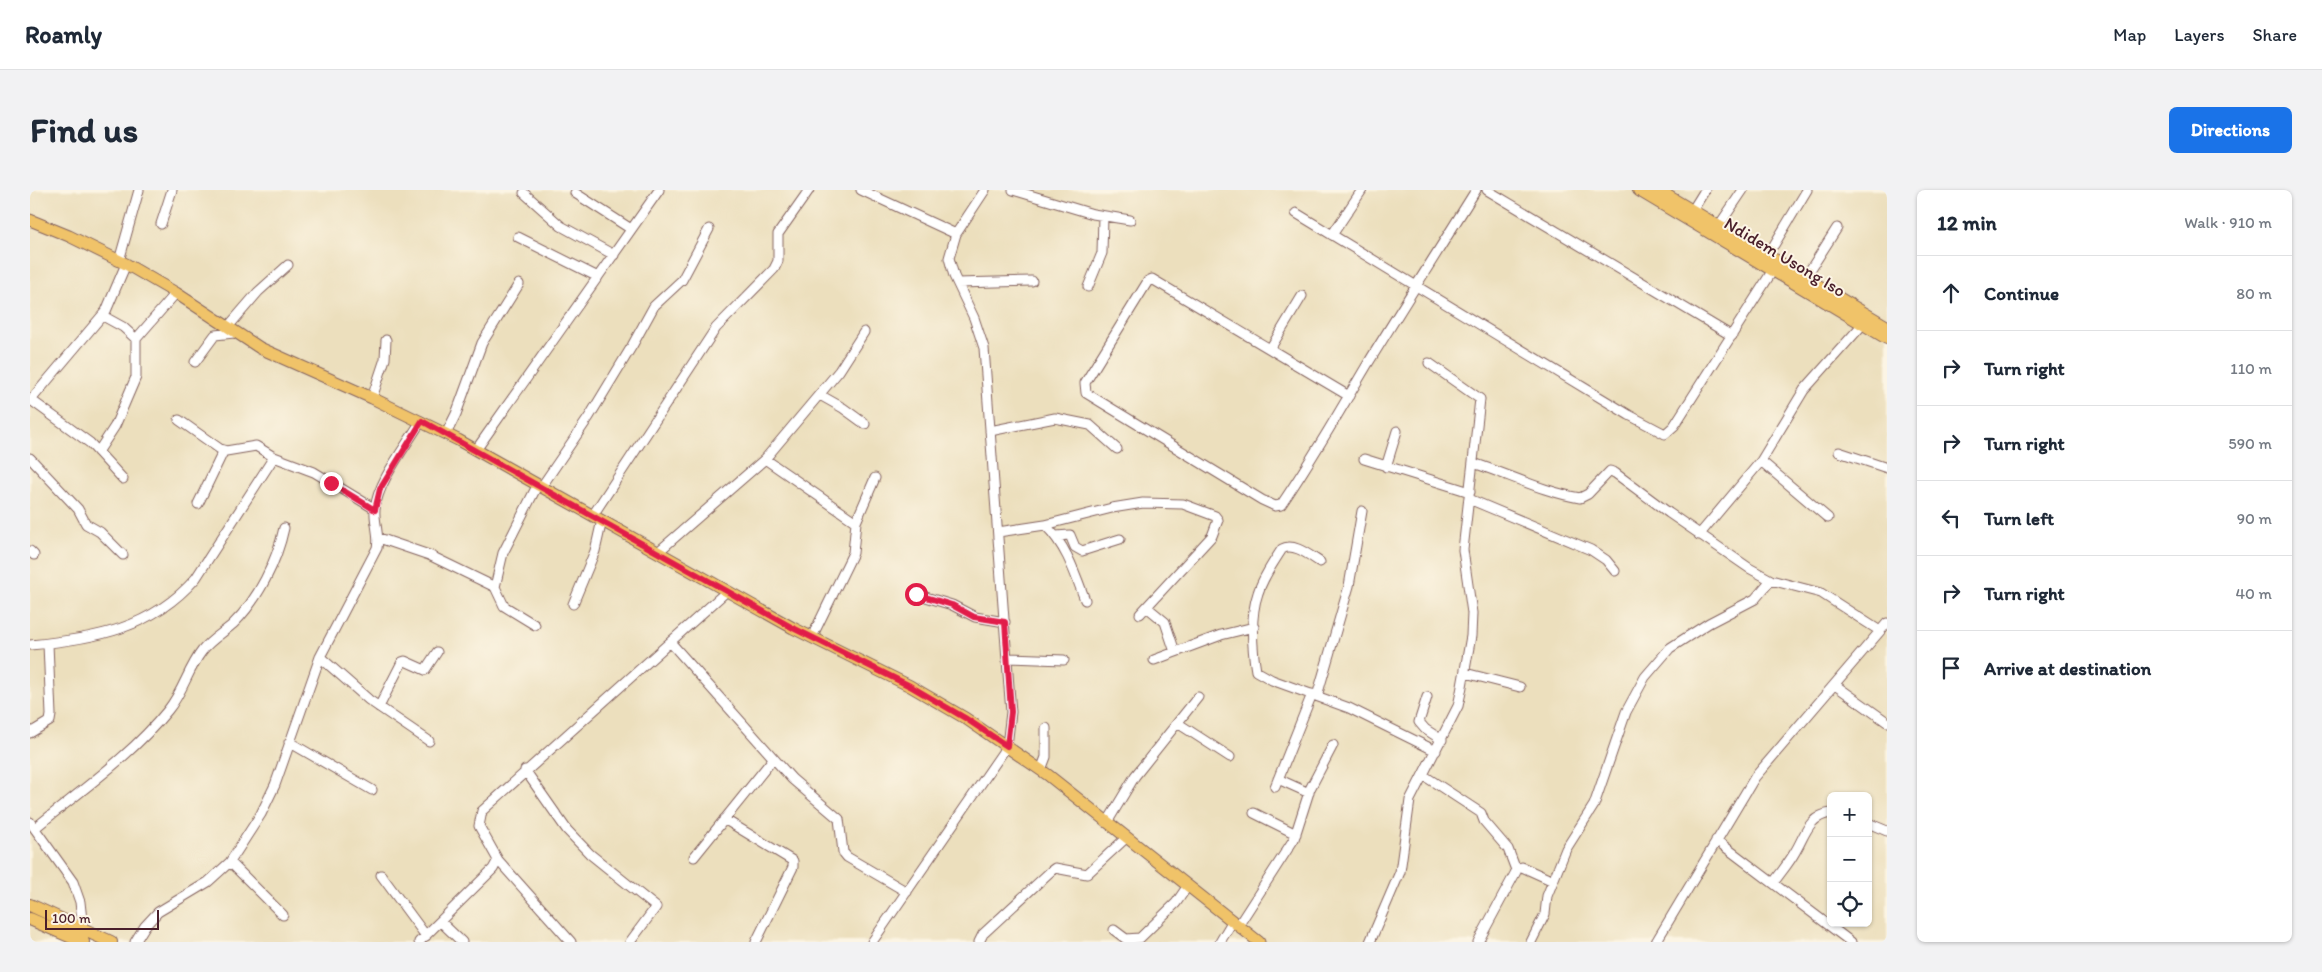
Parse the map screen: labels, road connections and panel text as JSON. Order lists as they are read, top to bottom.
{
  "streets": {
    "highway": ["Ndidem Usong Iso"]
  },
  "scale_bar": "100 m",
  "page": {
    "header": "Roamly",
    "nav": ["Map", "Layers", "Share"],
    "buttons": "Directions",
    "title": "Find us",
    "heading": ["12 min", "Walk · 910 m"],
    "list": [
      ["Continue", "80 m"],
      ["Turn right", "110 m"],
      ["Turn right", "590 m"],
      ["Turn left", "90 m"],
      ["Turn right", "40 m"],
      "Arrive at destination"
    ],
    "map_buttons": ["+", "−"],
    "scale": "100 m"
  }
}
